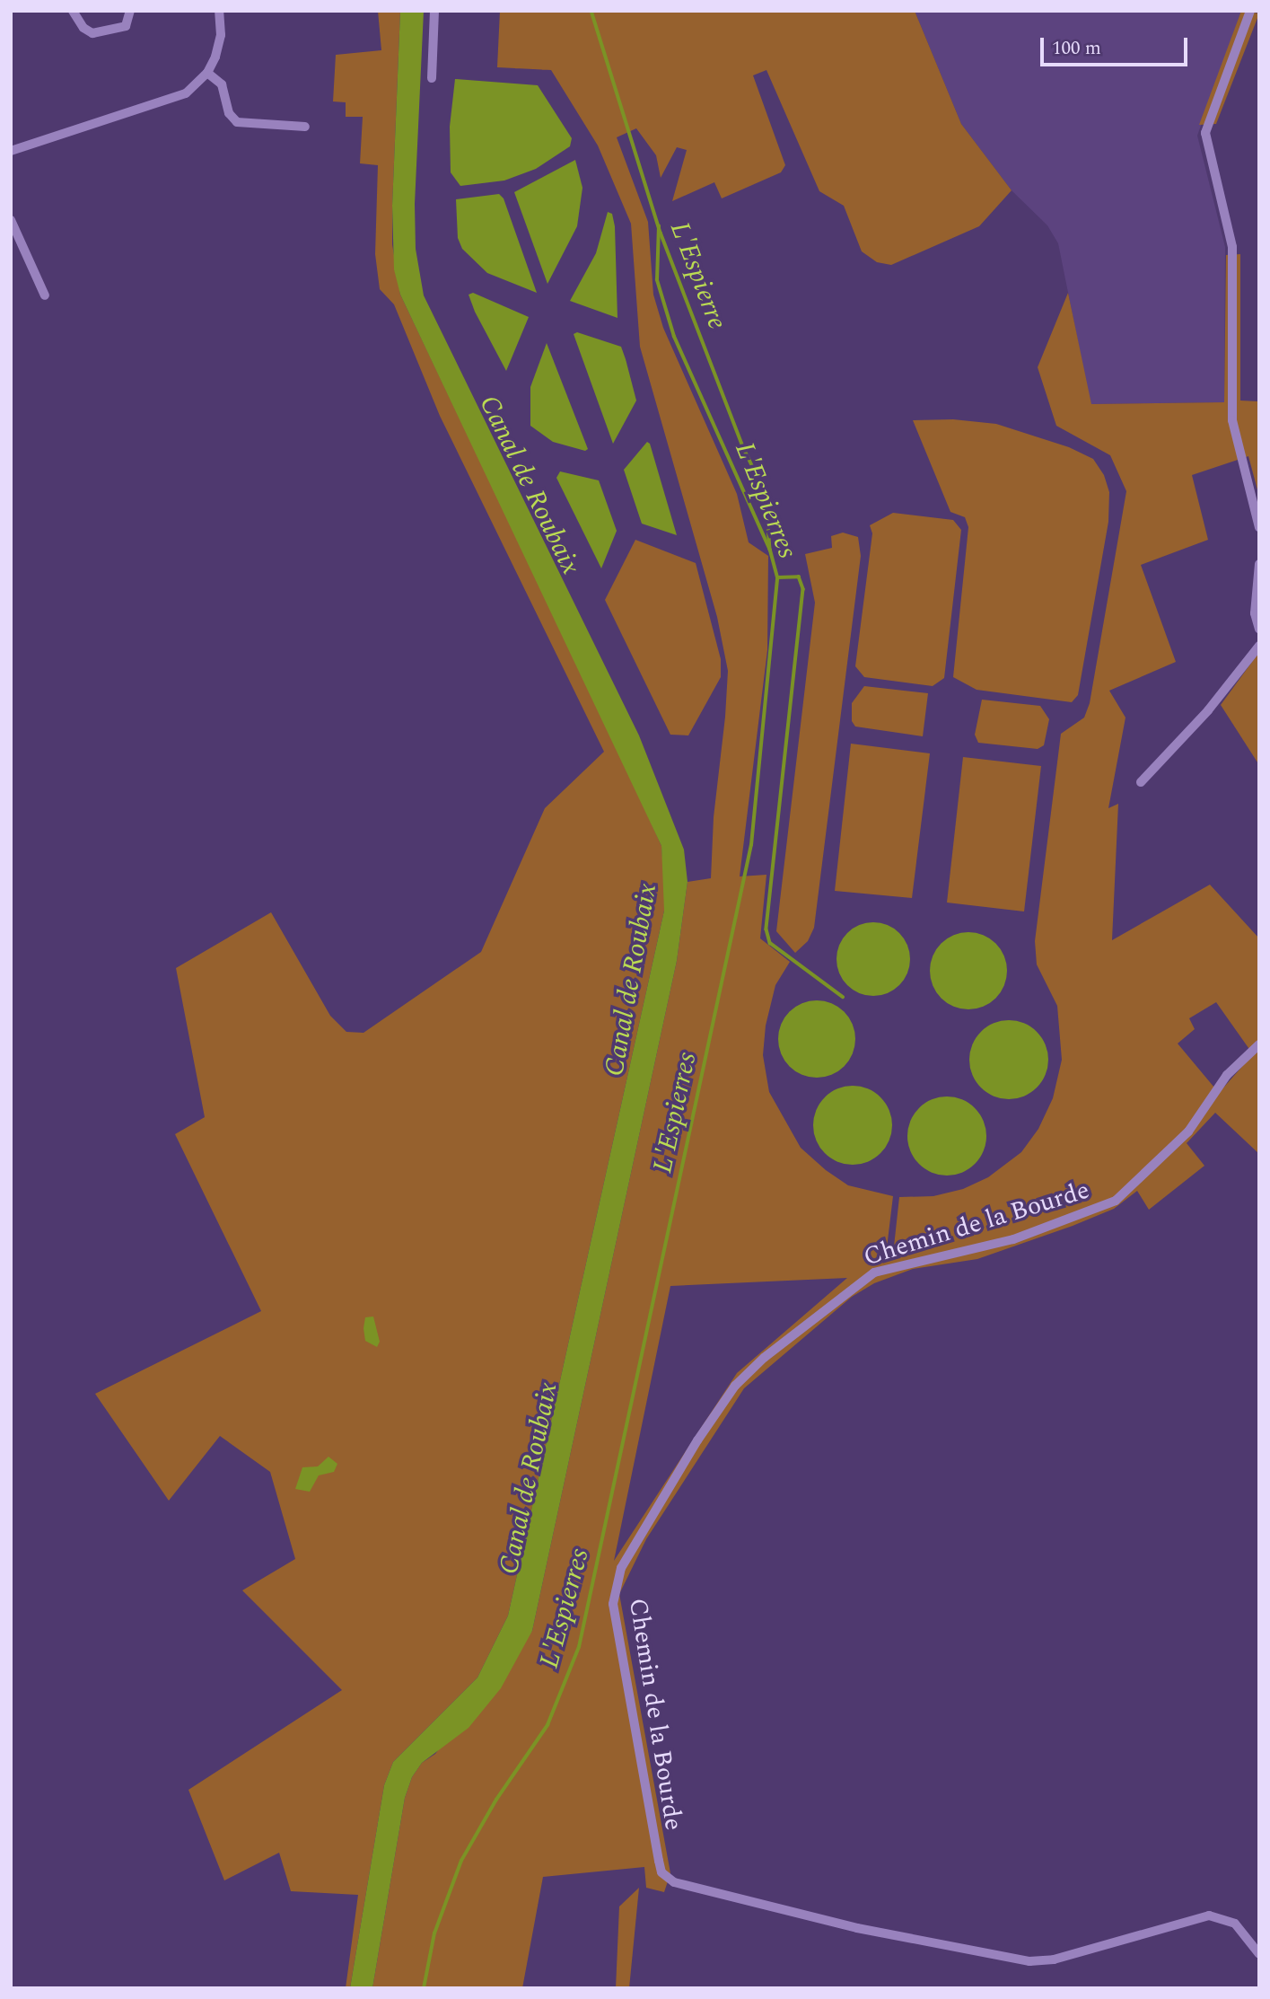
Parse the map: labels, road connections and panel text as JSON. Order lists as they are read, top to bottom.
{
  "streets": {
    "street": ["Chemin de la Bourde"]
  },
  "water": ["L'Espierre", "Canal de Roubaix", "L'Espierres"],
  "scale_bar": "100 m"
}
